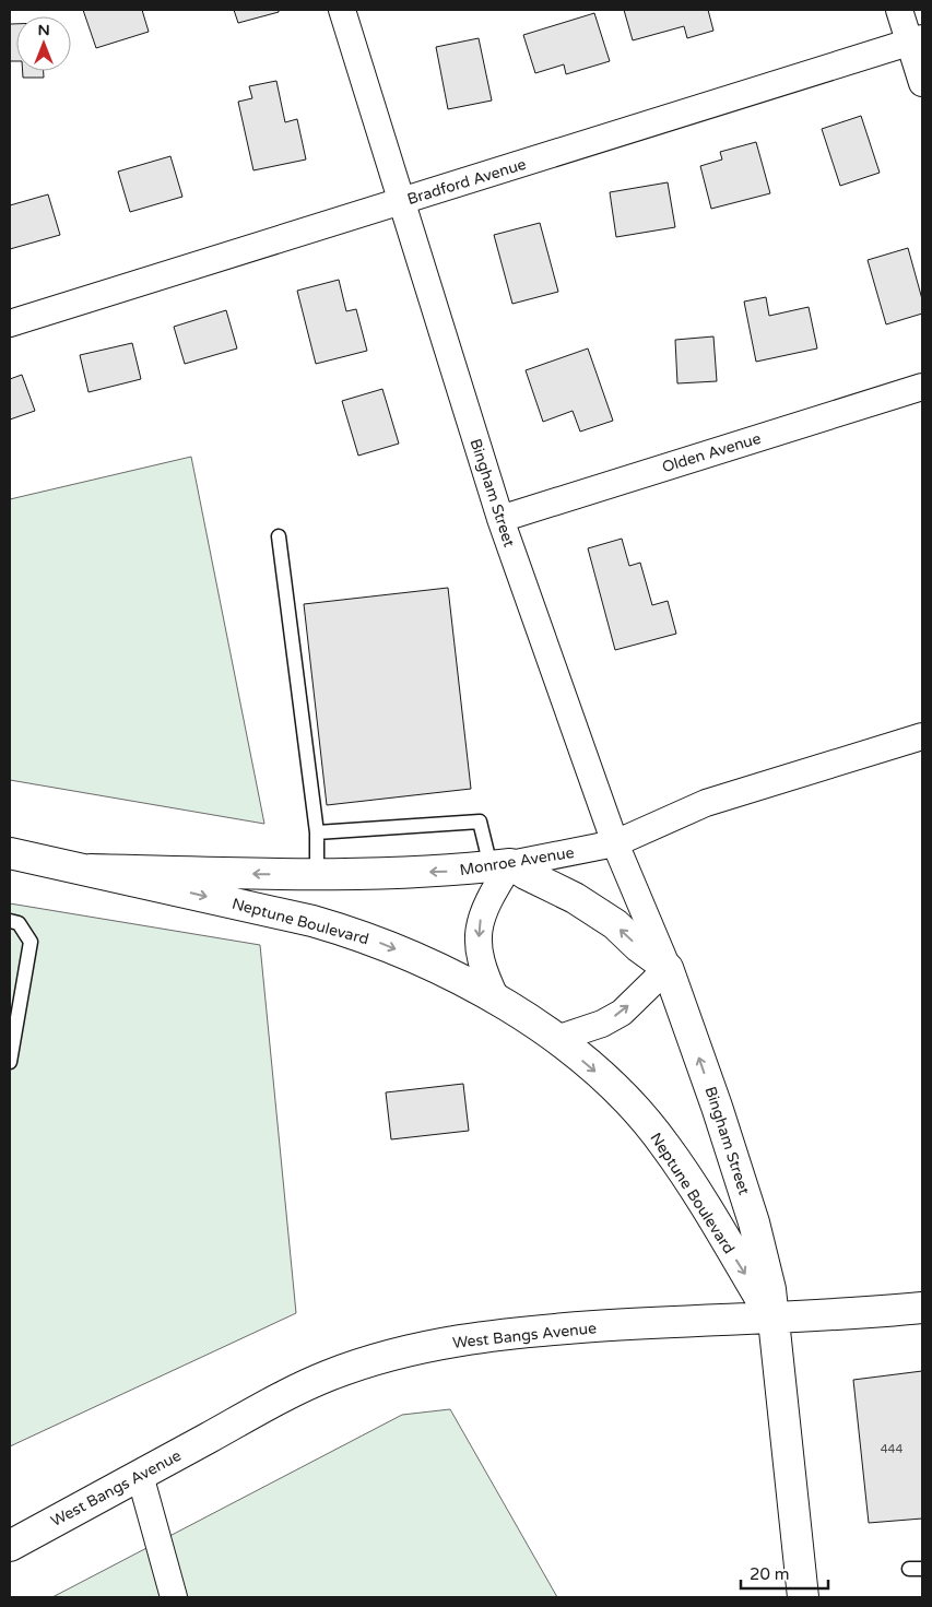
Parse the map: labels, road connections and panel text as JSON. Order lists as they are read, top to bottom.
{
  "streets": {
    "street": [
      "Bradford Avenue",
      "Olden Avenue",
      "Bingham Street",
      "Monroe Avenue",
      "Neptune Boulevard",
      "West Bangs Avenue"
    ]
  },
  "crossings": [
    ["Bradford Avenue", "Bingham Street"],
    ["Olden Avenue", "Bingham Street"],
    ["Bingham Street", "Monroe Avenue"],
    ["Bingham Street", "Neptune Boulevard"],
    ["Bingham Street", "West Bangs Avenue"],
    ["Monroe Avenue", "Neptune Boulevard"],
    ["Neptune Boulevard", "West Bangs Avenue"]
  ],
  "one_way": ["Monroe Avenue", "Neptune Boulevard"],
  "house_numbers": ["444"],
  "scale_bar": "20 m",
  "north": "top"
}
